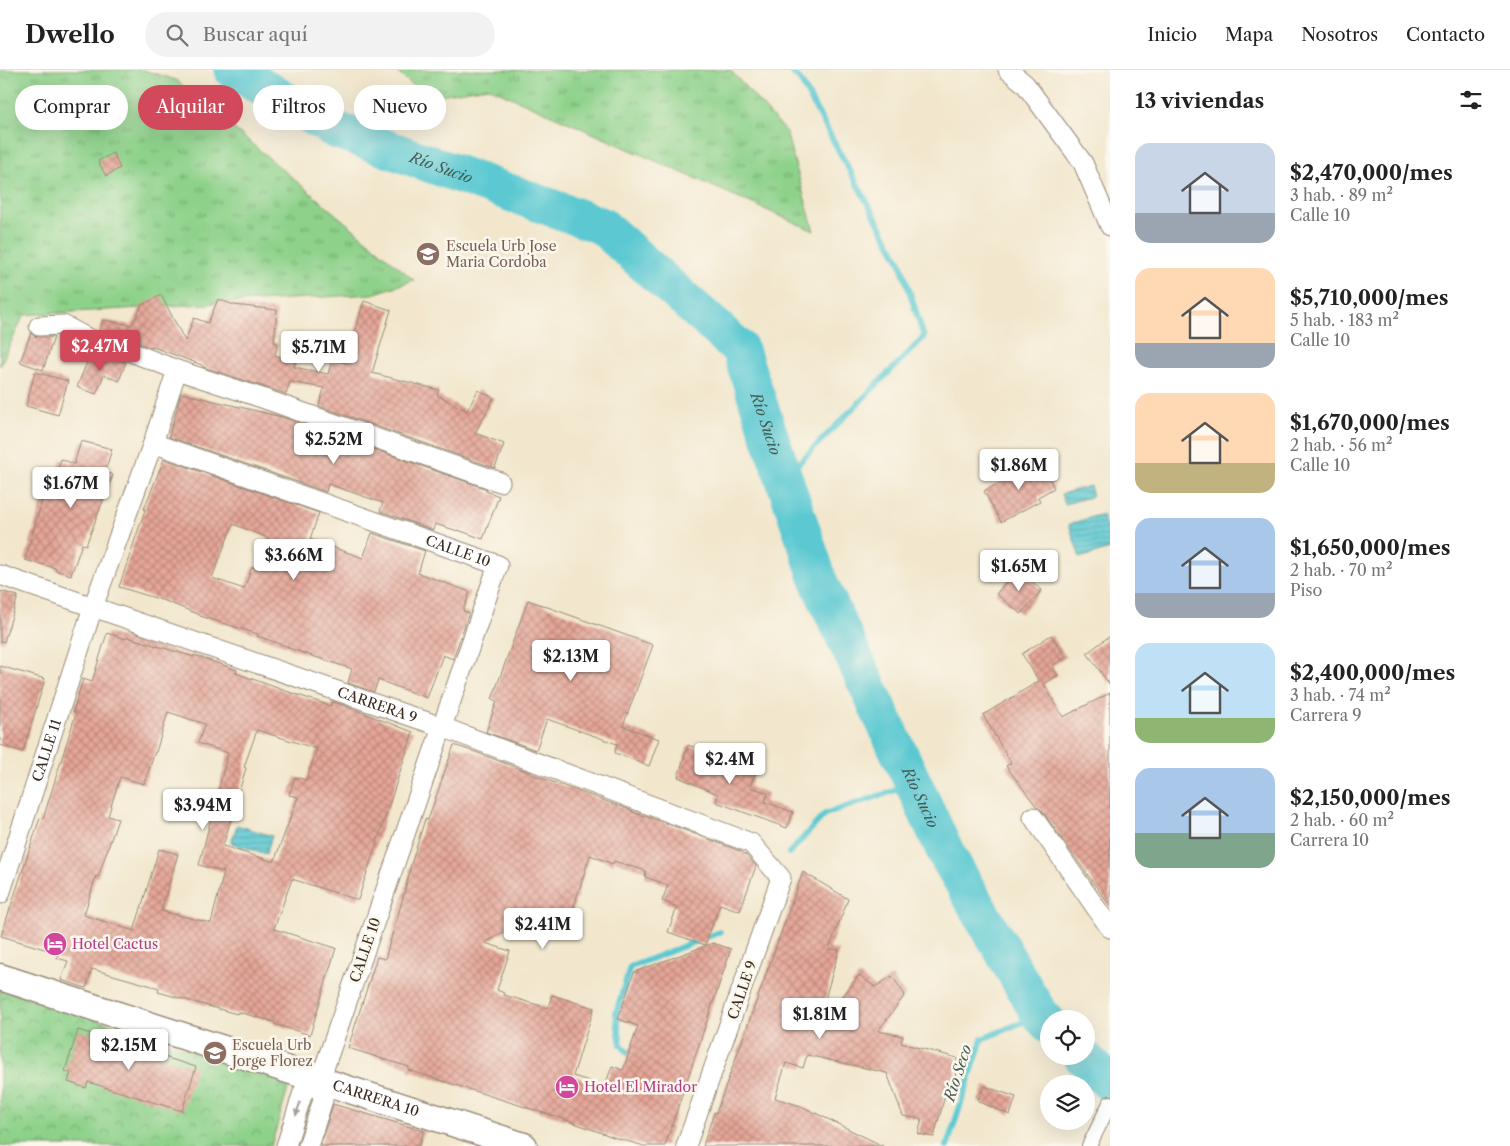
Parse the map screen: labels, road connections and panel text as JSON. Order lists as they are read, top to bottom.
{
  "streets": {
    "main road": ["CARRERA 10"],
    "street": [
      "CALLE 10",
      "CARRERA 9",
      "CALLE 11",
      "CALLE 9"
    ]
  },
  "crossings": [
    ["CALLE 10", "CARRERA 9"],
    ["CALLE 10", "CARRERA 10"],
    ["CARRERA 9", "CALLE 11"],
    ["CARRERA 9", "CALLE 9"]
  ],
  "water": ["Río Sucio", "Río Seco"],
  "places": {
    "school or university": ["Escuela Urb Jose Maria Cordoba", "Escuela Urb Jorge Florez"],
    "hotel": ["Hotel Cactus", "Hotel El Mirador"]
  },
  "page": {
    "header": "Dwello",
    "search": "Buscar aquí",
    "nav": [
      "Inicio",
      "Mapa",
      "Nosotros",
      "Contacto"
    ],
    "heading": "13 viviendas",
    "chip": [
      "Comprar",
      "Alquilar",
      "Filtros",
      "Nuevo"
    ],
    "list": [
      {
        "name": "$2,470,000/mes",
        "note": "3 hab. · 89 m² · Calle 10"
      },
      {
        "name": "$5,710,000/mes",
        "note": "5 hab. · 183 m² · Calle 10"
      },
      {
        "name": "$1,670,000/mes",
        "note": "2 hab. · 56 m² · Calle 10"
      },
      {
        "name": "$1,650,000/mes",
        "note": "2 hab. · 70 m² · Piso"
      },
      {
        "name": "$2,400,000/mes",
        "note": "3 hab. · 74 m² · Carrera 9"
      },
      {
        "name": "$2,150,000/mes",
        "note": "2 hab. · 60 m² · Carrera 10"
      }
    ],
    "price": [
      "$2.47M",
      "$5.71M",
      "$2.52M",
      "$1.86M",
      "$1.67M",
      "$3.66M",
      "$1.65M",
      "$2.13M",
      "$2.4M",
      "$3.94M",
      "$2.41M",
      "$1.81M",
      "$2.15M"
    ]
  }
}
